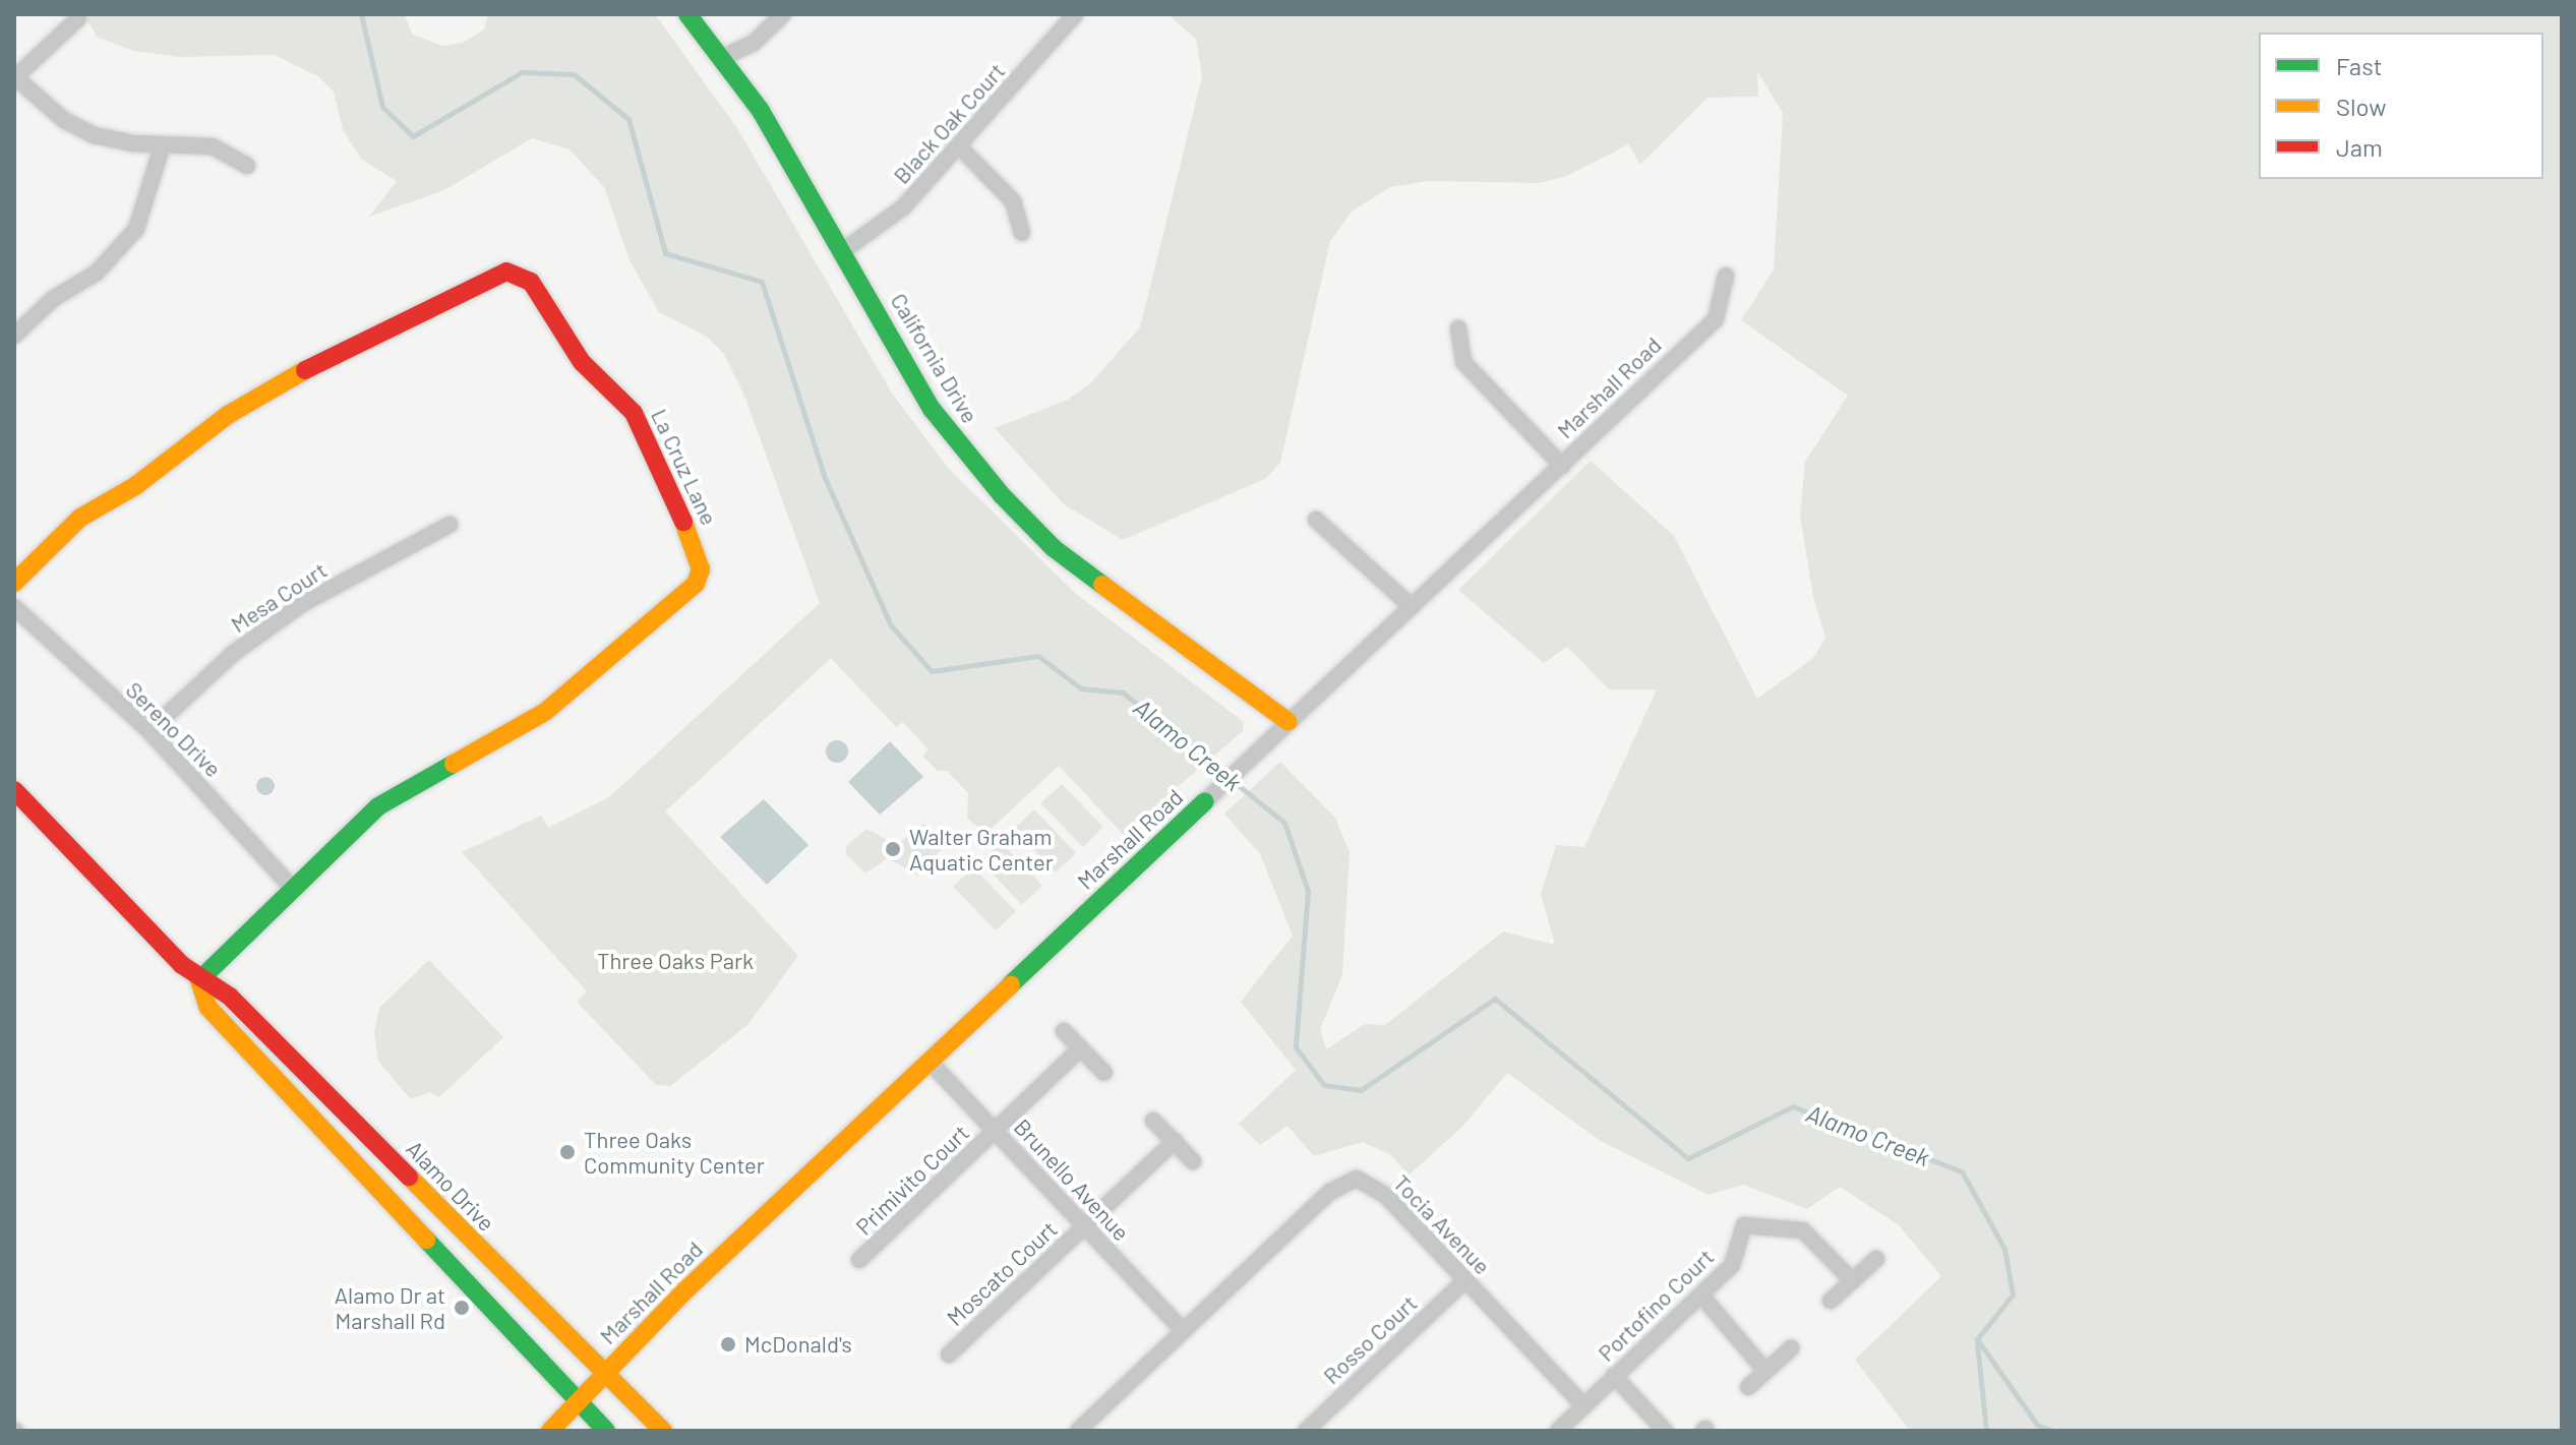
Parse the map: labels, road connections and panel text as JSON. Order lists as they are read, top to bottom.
{
  "streets": {
    "street": [
      "Black Oak Court",
      "California Drive",
      "Marshall Road",
      "La Cruz Lane",
      "Mesa Court",
      "Sereno Drive",
      "Primivito Court",
      "Brunello Avenue",
      "Alamo Drive",
      "Tocia Avenue",
      "Moscato Court",
      "Portofino Court",
      "Rosso Court"
    ]
  },
  "crossings": [
    ["Black Oak Court", "California Drive"],
    ["California Drive", "Marshall Road"],
    ["Marshall Road", "Brunello Avenue"],
    ["Marshall Road", "Alamo Drive"],
    ["La Cruz Lane", "Sereno Drive"],
    ["La Cruz Lane", "Alamo Drive"],
    ["Mesa Court", "Sereno Drive"],
    ["Primivito Court", "Brunello Avenue"],
    ["Brunello Avenue", "Tocia Avenue"],
    ["Brunello Avenue", "Moscato Court"],
    ["Tocia Avenue", "Portofino Court"],
    ["Tocia Avenue", "Rosso Court"]
  ],
  "water": ["Alamo Creek"],
  "parks": ["Three Oaks Park"],
  "places": [
    "Walter Graham Aquatic Center",
    "Three Oaks Community Center",
    "Alamo Dr at Marshall Rd",
    "McDonald's"
  ],
  "legend": ["Fast", "Slow", "Jam"]
}
